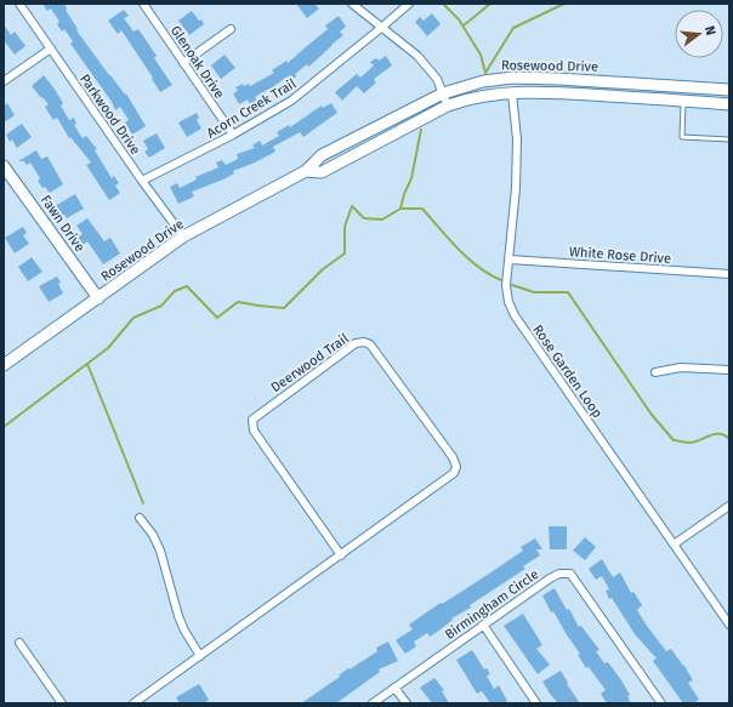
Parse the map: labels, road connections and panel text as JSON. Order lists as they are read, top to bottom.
{
  "streets": {
    "main road": ["Rosewood Drive", "Fawn Drive"],
    "street": [
      "Glenoak Drive",
      "Acorn Creek Trail",
      "Parkwood Drive",
      "White Rose Drive",
      "Deerwood Trail",
      "Rose Garden Loop",
      "Birmingham Circle"
    ]
  },
  "crossings": [
    ["Glenoak Drive", "Acorn Creek Trail"],
    ["Rosewood Drive", "Parkwood Drive"],
    ["Rosewood Drive", "Fawn Drive"],
    ["Rosewood Drive", "Rose Garden Loop"],
    ["Acorn Creek Trail", "Parkwood Drive"],
    ["White Rose Drive", "Rose Garden Loop"]
  ],
  "north": "right"
}
